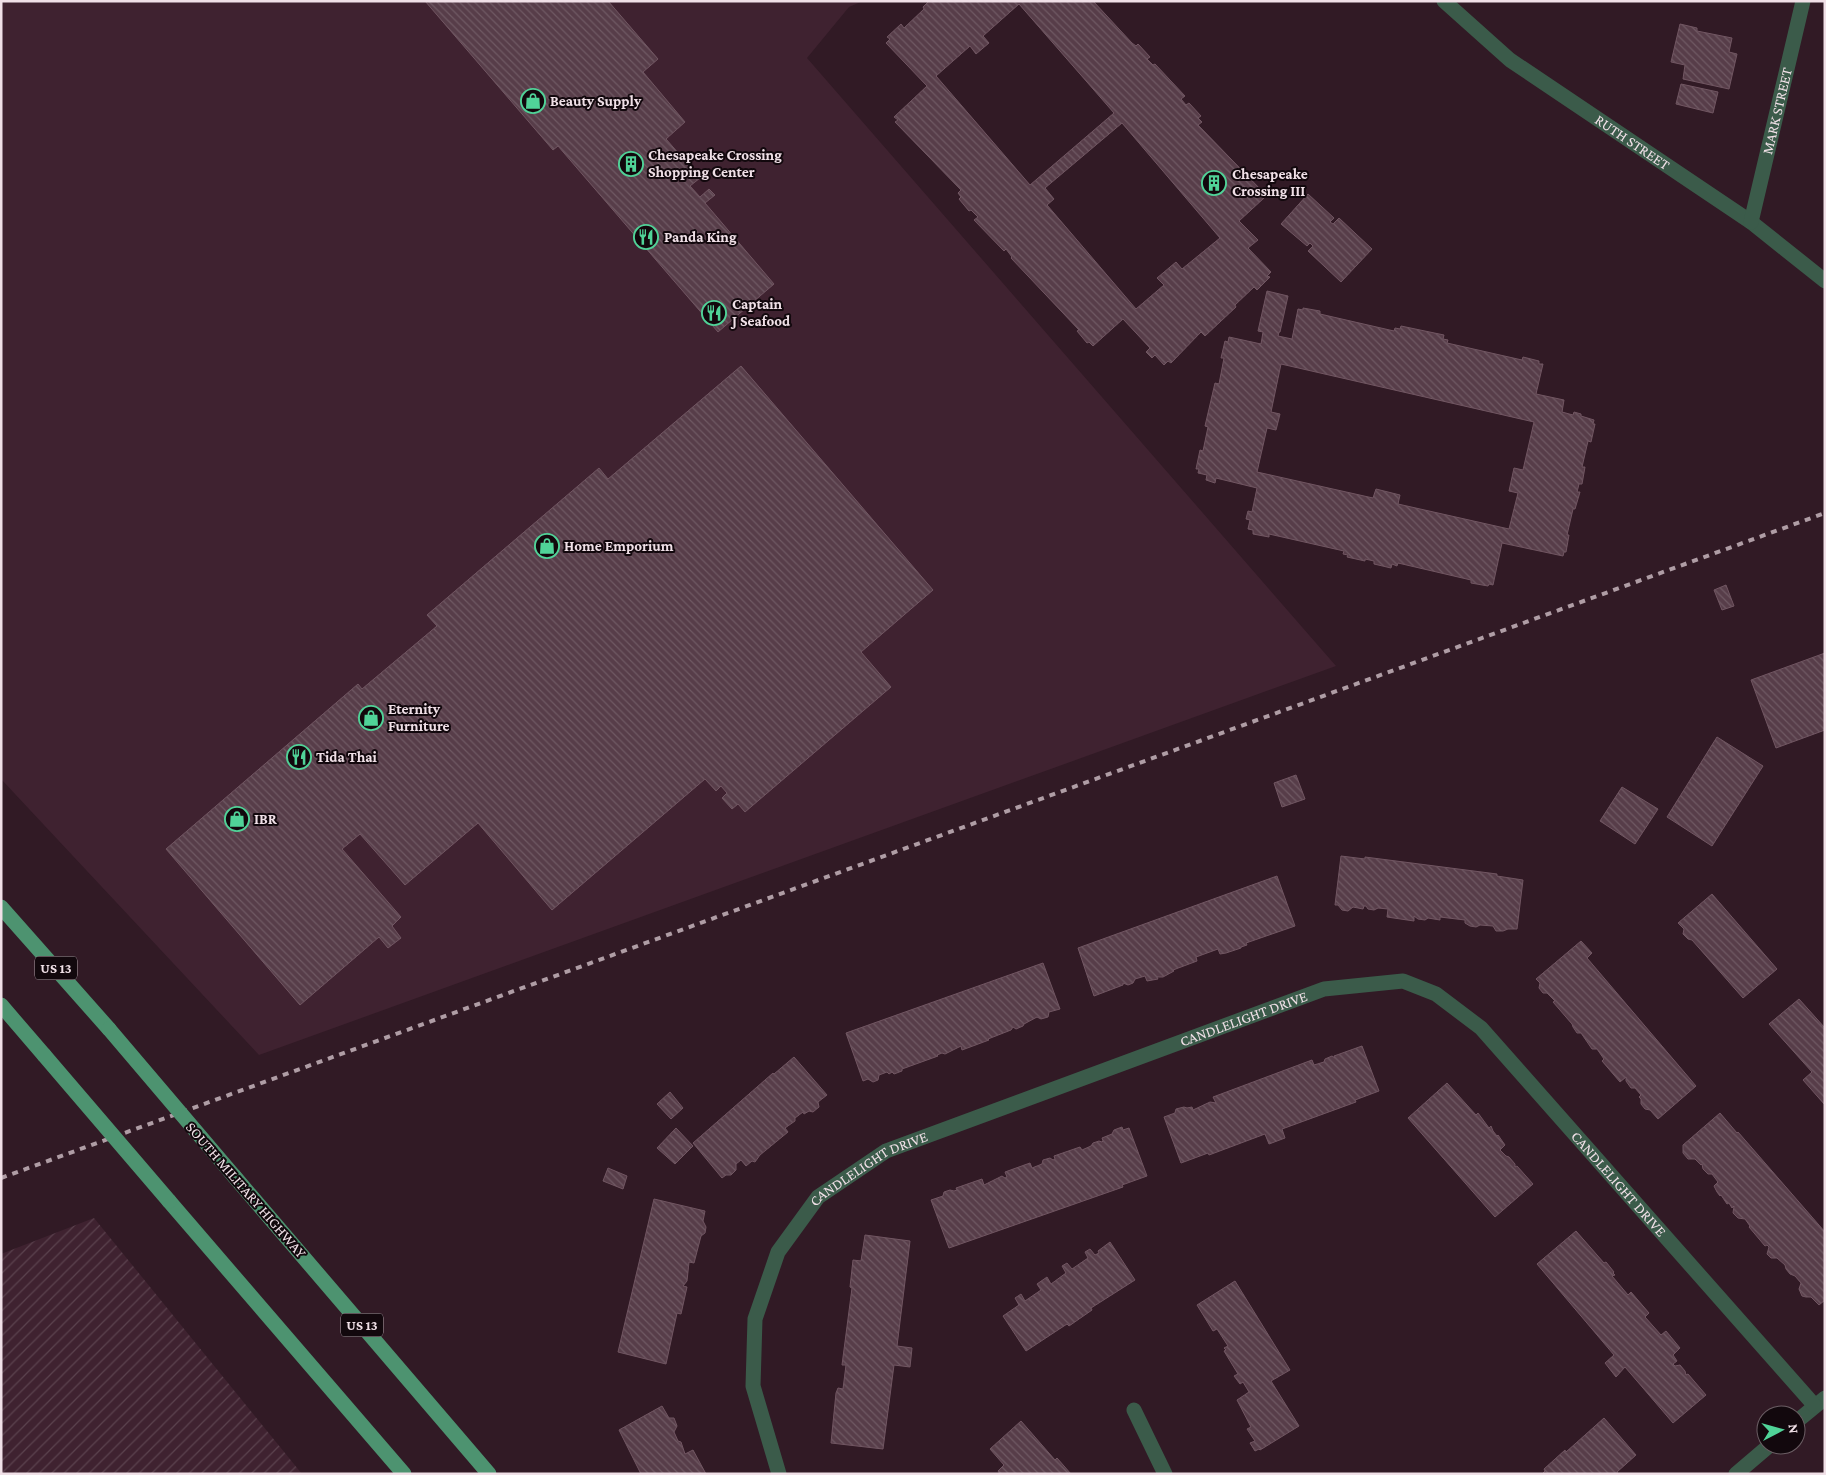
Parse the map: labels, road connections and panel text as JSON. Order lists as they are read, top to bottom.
{
  "streets": {
    "main road": ["US 13", "SOUTH MILITARY HIGHWAY"],
    "street": ["MARK STREET", "RUTH STREET", "CANDLELIGHT DRIVE"]
  },
  "crossings": [
    ["MARK STREET", "RUTH STREET"]
  ],
  "places": {
    "shop": [
      "Beauty Supply",
      "Home Emporium",
      "Eternity Furniture",
      "IBR"
    ],
    "building": ["Chesapeake Crossing Shopping Center", "Chesapeake Crossing III"],
    "restaurant": ["Panda King", "Captain J Seafood", "Tida Thai"]
  },
  "north": "right"
}
